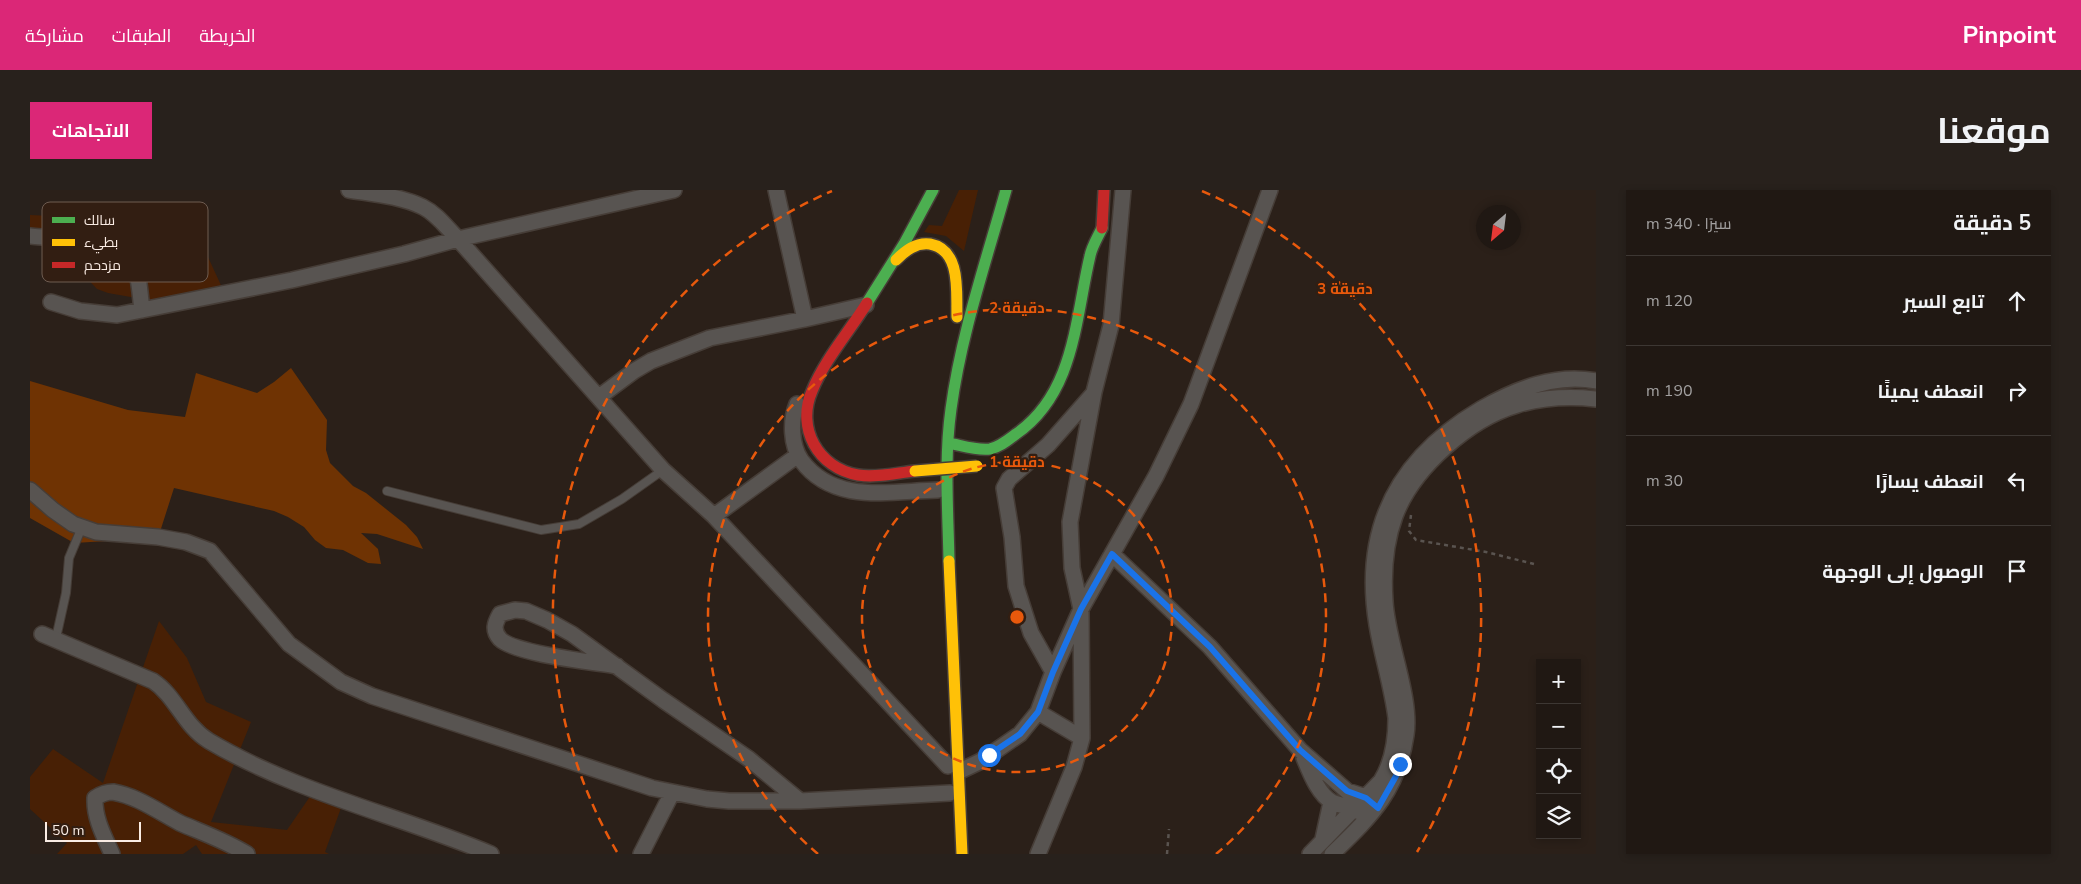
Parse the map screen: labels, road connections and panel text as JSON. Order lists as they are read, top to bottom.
{
  "legend": ["سالك", "بطيء", "مزدحم"],
  "scale_bar": "50 m",
  "north": "bottom left",
  "page": {
    "header": "Pinpoint",
    "nav": ["الخريطة", "الطبقات", "مشاركة"],
    "title": "موقعنا",
    "buttons": "الاتجاهات",
    "heading": ["5 دقيقة", "سيرًا · 340 m"],
    "list": [
      ["تابع السير", "120 m"],
      ["انعطف يمينًا", "190 m"],
      ["انعطف يسارًا", "30 m"],
      "الوصول إلى الوجهة"
    ],
    "map_buttons": ["+", "−"],
    "scale": "50 m"
  },
  "rings": ["3 دقيقة", "2 دقيقة", "1 دقيقة"]
}
